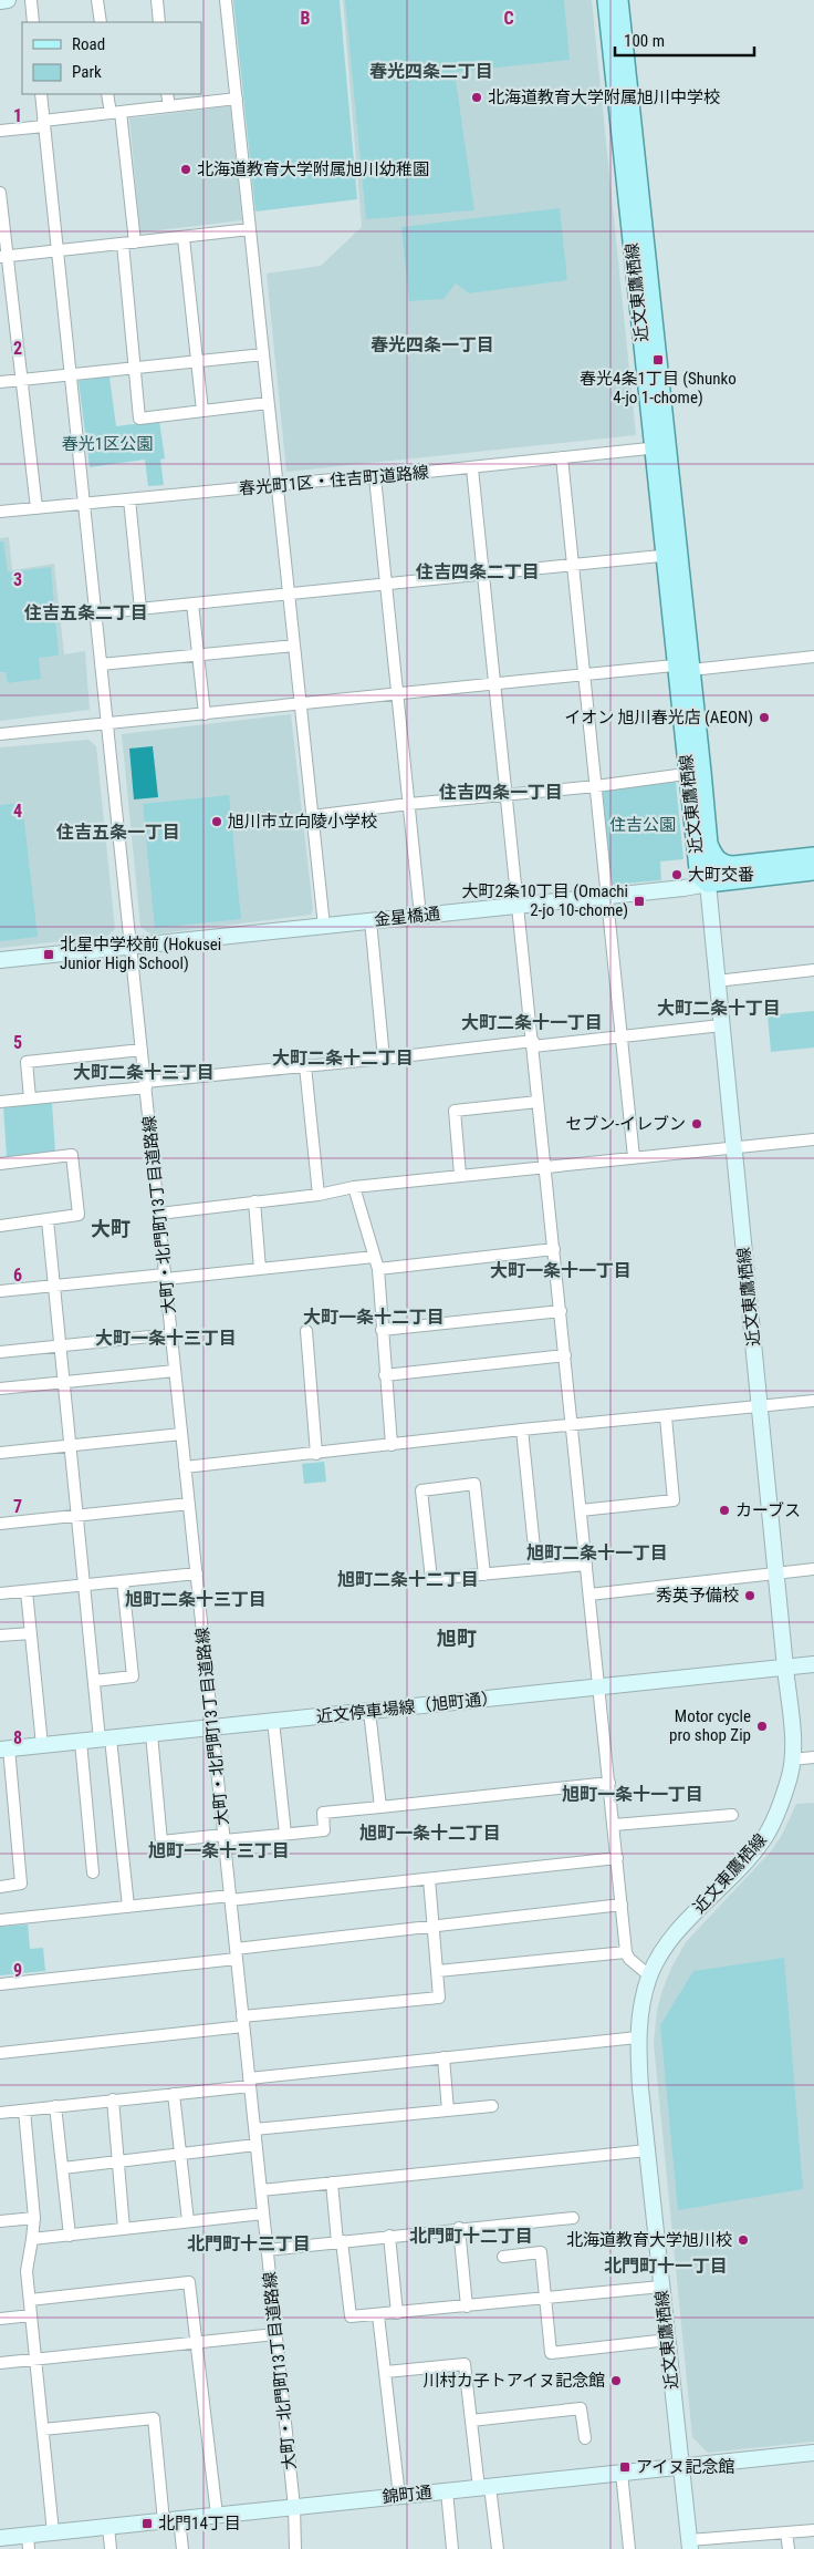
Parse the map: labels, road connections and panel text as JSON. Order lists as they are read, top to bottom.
{
  "streets": {
    "main road": ["近文東鷹栖線", "金星橋通"],
    "street": [
      "春光町1区・住吉町道路線",
      "大町・北門町13丁目道路線",
      "近文停車場線（旭町通）",
      "錦町通"
    ]
  },
  "crossings": [
    ["近文東鷹栖線", "春光町1区・住吉町道路線"],
    ["近文東鷹栖線", "金星橋通"],
    ["近文東鷹栖線", "近文停車場線（旭町通）"],
    ["近文東鷹栖線", "錦町通"],
    ["春光町1区・住吉町道路線", "大町・北門町13丁目道路線"],
    ["金星橋通", "大町・北門町13丁目道路線"],
    ["大町・北門町13丁目道路線", "近文停車場線（旭町通）"],
    ["大町・北門町13丁目道路線", "錦町通"]
  ],
  "districts": [
    "春光四条二丁目",
    "春光四条一丁目",
    "住吉四条二丁目",
    "住吉五条二丁目",
    "住吉四条一丁目",
    "住吉五条一丁目",
    "大町二条十丁目",
    "大町二条十一丁目",
    "大町二条十二丁目",
    "大町二条十三丁目",
    "大町",
    "大町一条十一丁目",
    "大町一条十二丁目",
    "大町一条十三丁目",
    "旭町二条十一丁目",
    "旭町二条十二丁目",
    "旭町二条十三丁目",
    "旭町",
    "旭町一条十一丁目",
    "旭町一条十二丁目",
    "旭町一条十三丁目",
    "北門町十二丁目",
    "北門町十三丁目",
    "北門町十一丁目"
  ],
  "parks": ["春光1区公園", "住吉公園"],
  "places": {
    "other": [
      "北海道教育大学附属旭川中学校",
      "北海道教育大学附属旭川幼稚園",
      "イオン 旭川春光店 (AEON)",
      "旭川市立向陵小学校",
      "大町交番",
      "セブン-イレブン",
      "カーブス",
      "秀英予備校",
      "Motor cycle pro shop Zip",
      "北海道教育大学旭川校",
      "川村カ子トアイヌ記念館"
    ],
    "transit": [
      "春光4条1丁目 (Shunko 4-jo 1-chome)",
      "大町2条10丁目 (Omachi 2-jo 10-chome)",
      "北星中学校前 (Hokusei Junior High School)",
      "アイヌ記念館",
      "北門14丁目"
    ]
  },
  "legend": ["Road", "Park"],
  "scale_bar": "100 m",
  "grid": {
    "columns": ["B", "C"],
    "rows": [
      "1",
      "2",
      "3",
      "4",
      "5",
      "6",
      "7",
      "8",
      "9"
    ]
  }
}
